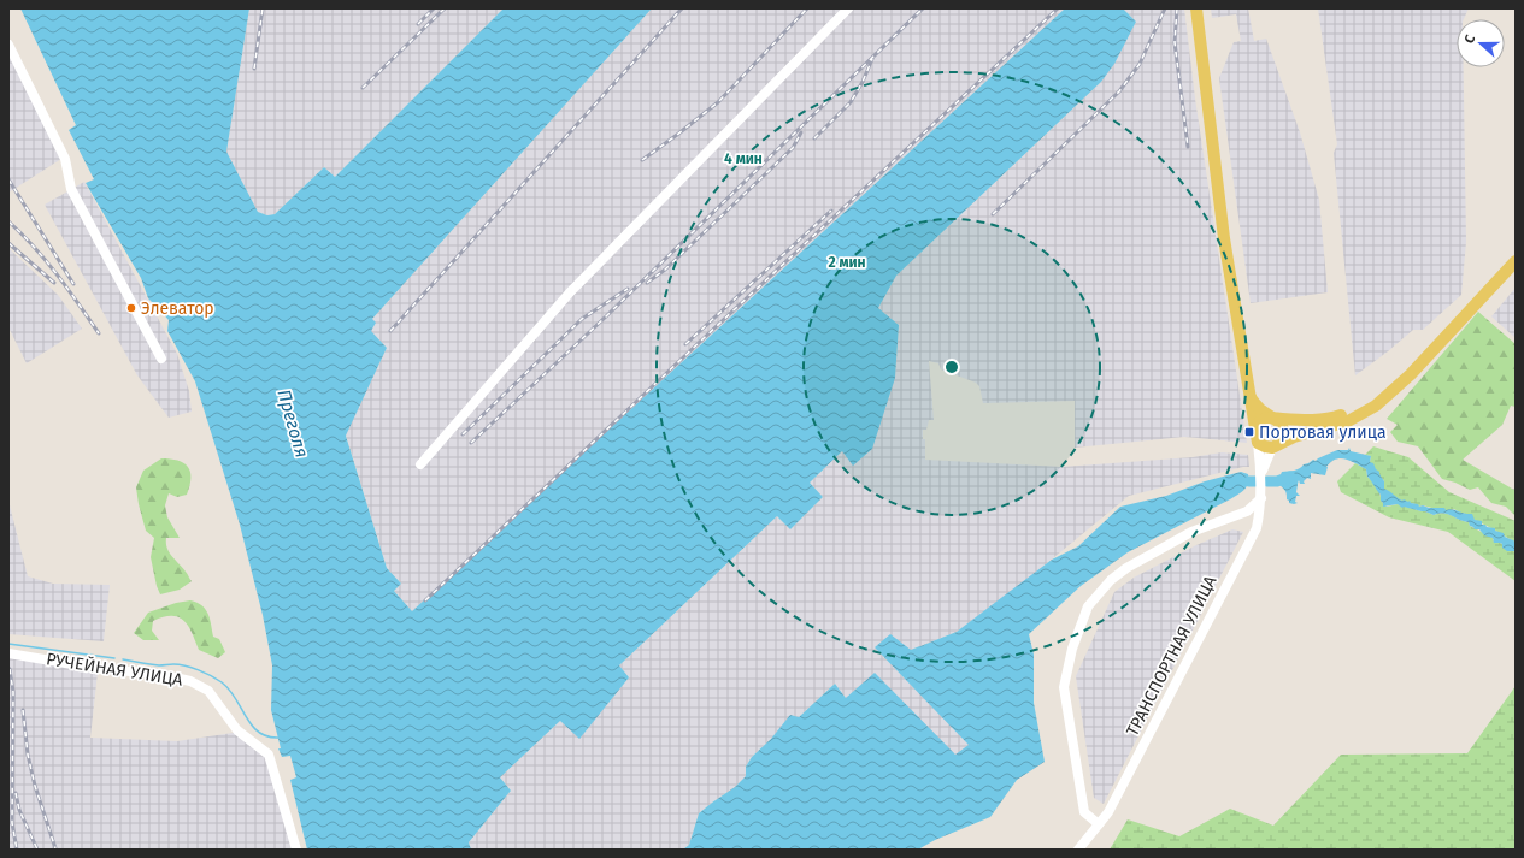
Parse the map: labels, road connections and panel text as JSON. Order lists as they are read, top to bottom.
{
  "streets": {
    "main road": ["ТРАНСПОРТНАЯ УЛИЦА"],
    "street": ["РУЧЕЙНАЯ УЛИЦА"]
  },
  "water": ["Преголя"],
  "places": {
    "other": ["Элеватор"],
    "transit": ["Портовая улица"]
  },
  "north": "left",
  "rings": ["4 мин", "2 мин"]
}
